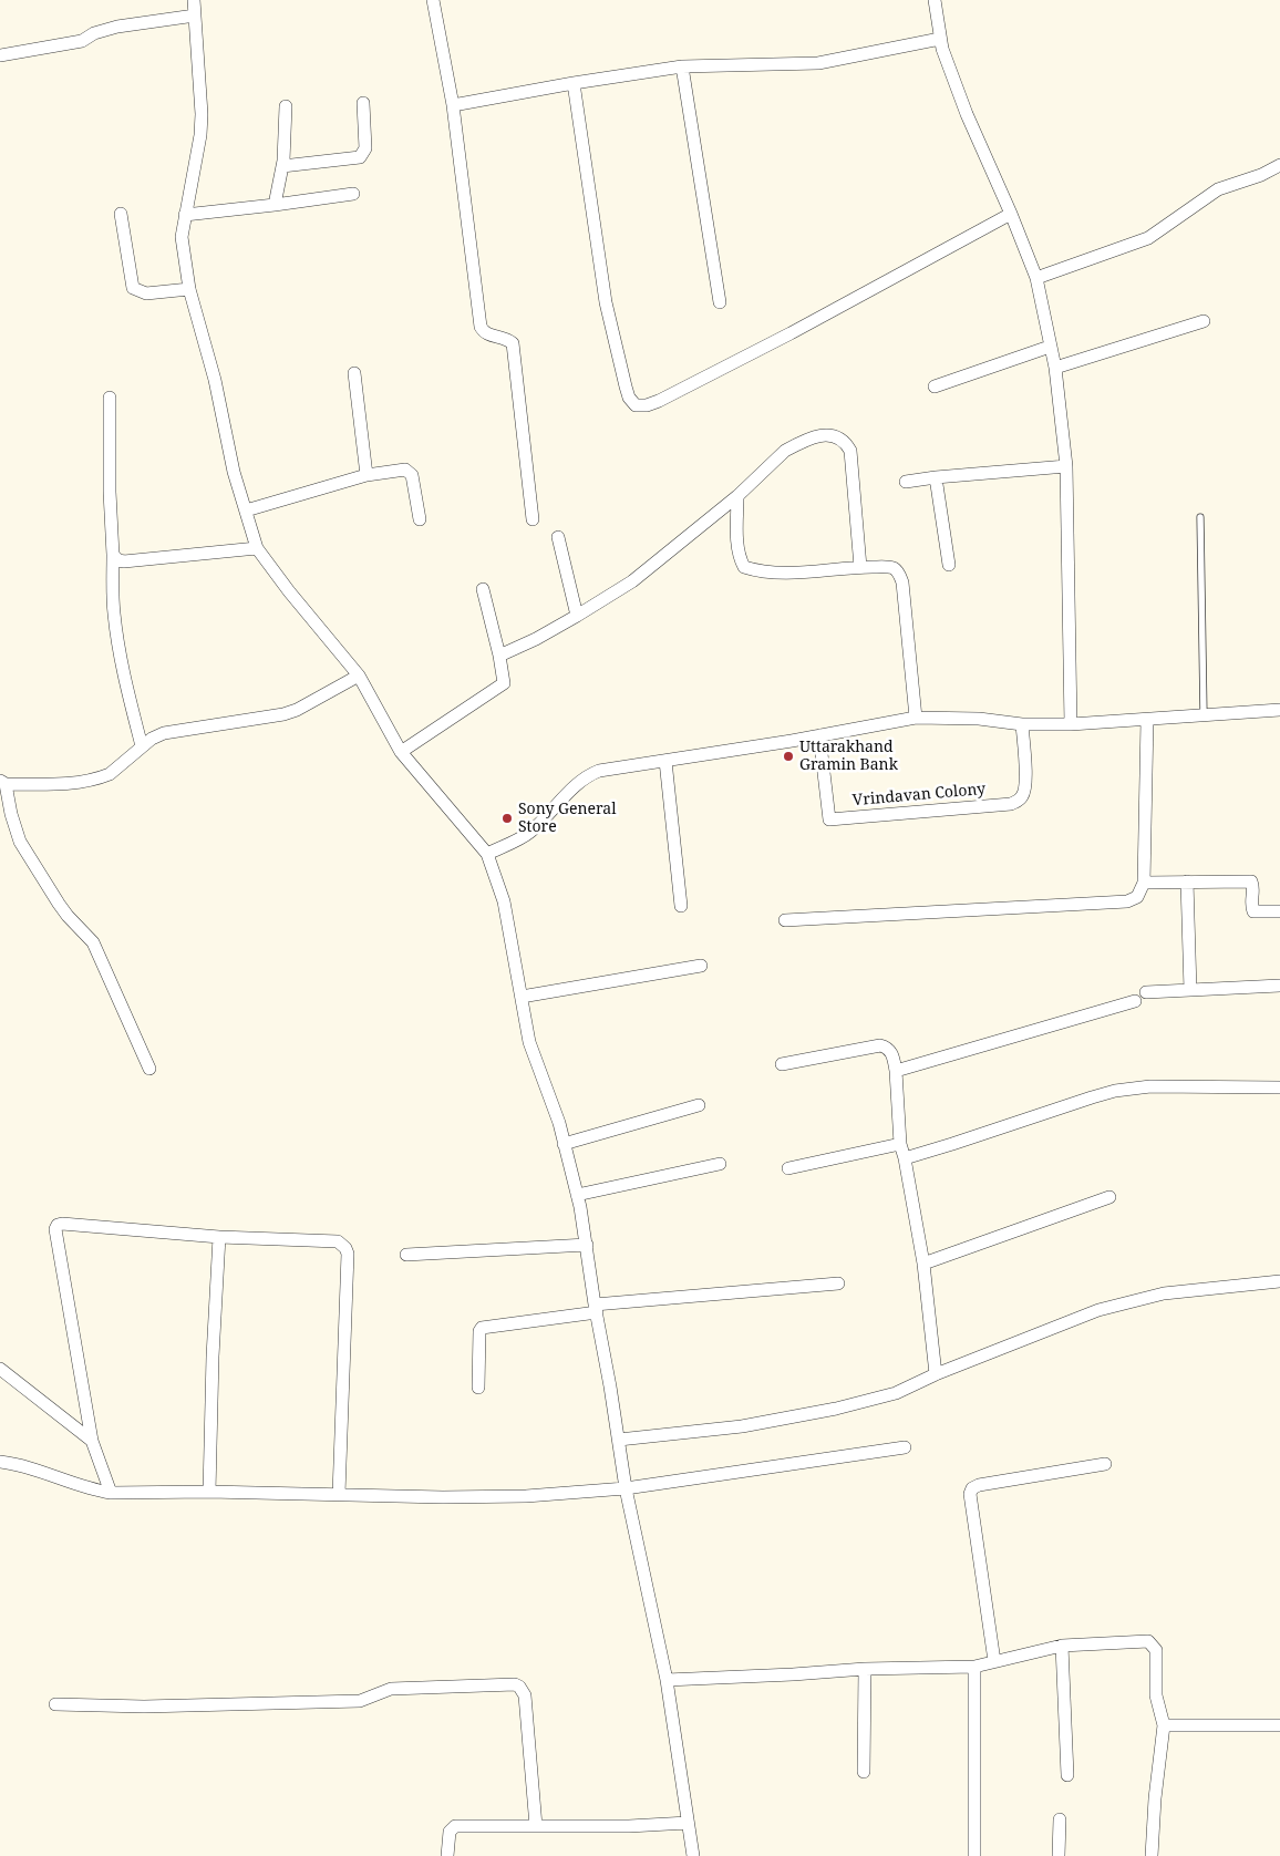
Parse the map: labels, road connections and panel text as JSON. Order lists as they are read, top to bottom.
{
  "streets": {
    "street": ["Vrindavan Colony"]
  },
  "places": ["Uttarakhand Gramin Bank", "Sony General Store"]
}
